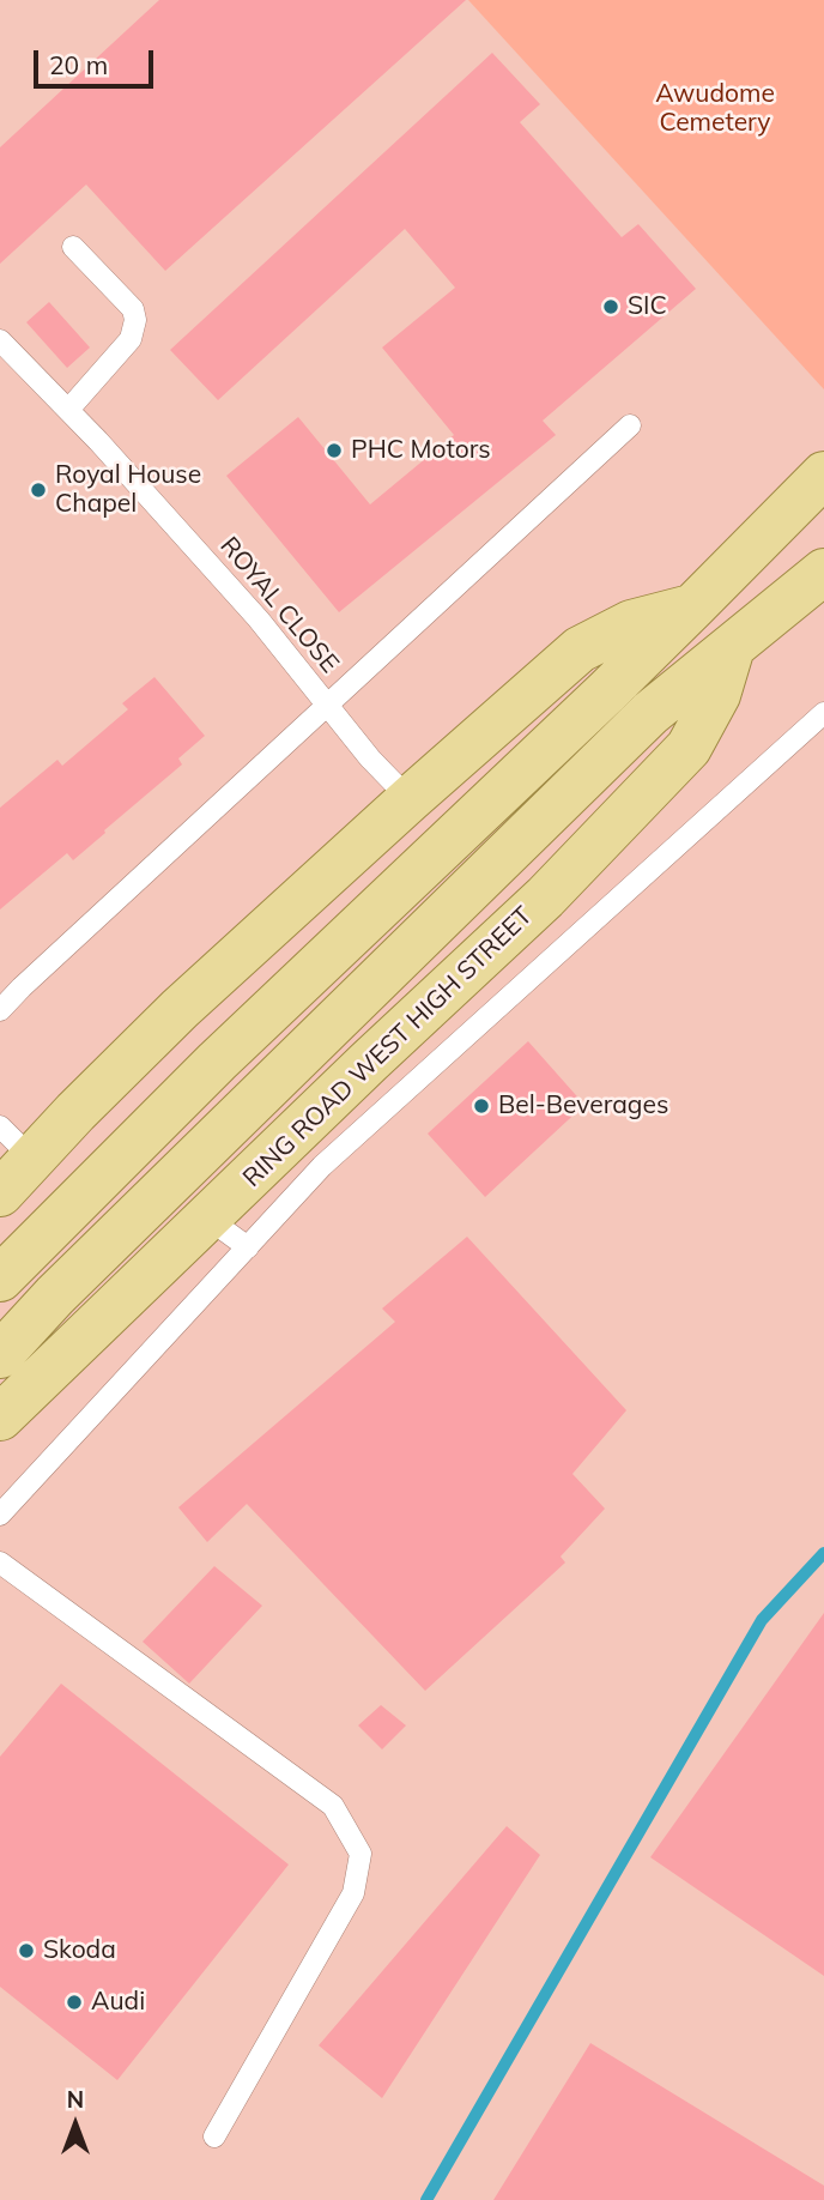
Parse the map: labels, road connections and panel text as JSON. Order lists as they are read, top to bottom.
{
  "streets": {
    "main road": ["RING ROAD WEST HIGH STREET"],
    "lane": ["ROYAL CLOSE"]
  },
  "parks": ["Awudome Cemetery"],
  "places": [
    "SIC",
    "PHC Motors",
    "Royal House Chapel",
    "Bel-Beverages",
    "Skoda",
    "Audi"
  ],
  "scale_bar": "20 m",
  "north": "top"
}
